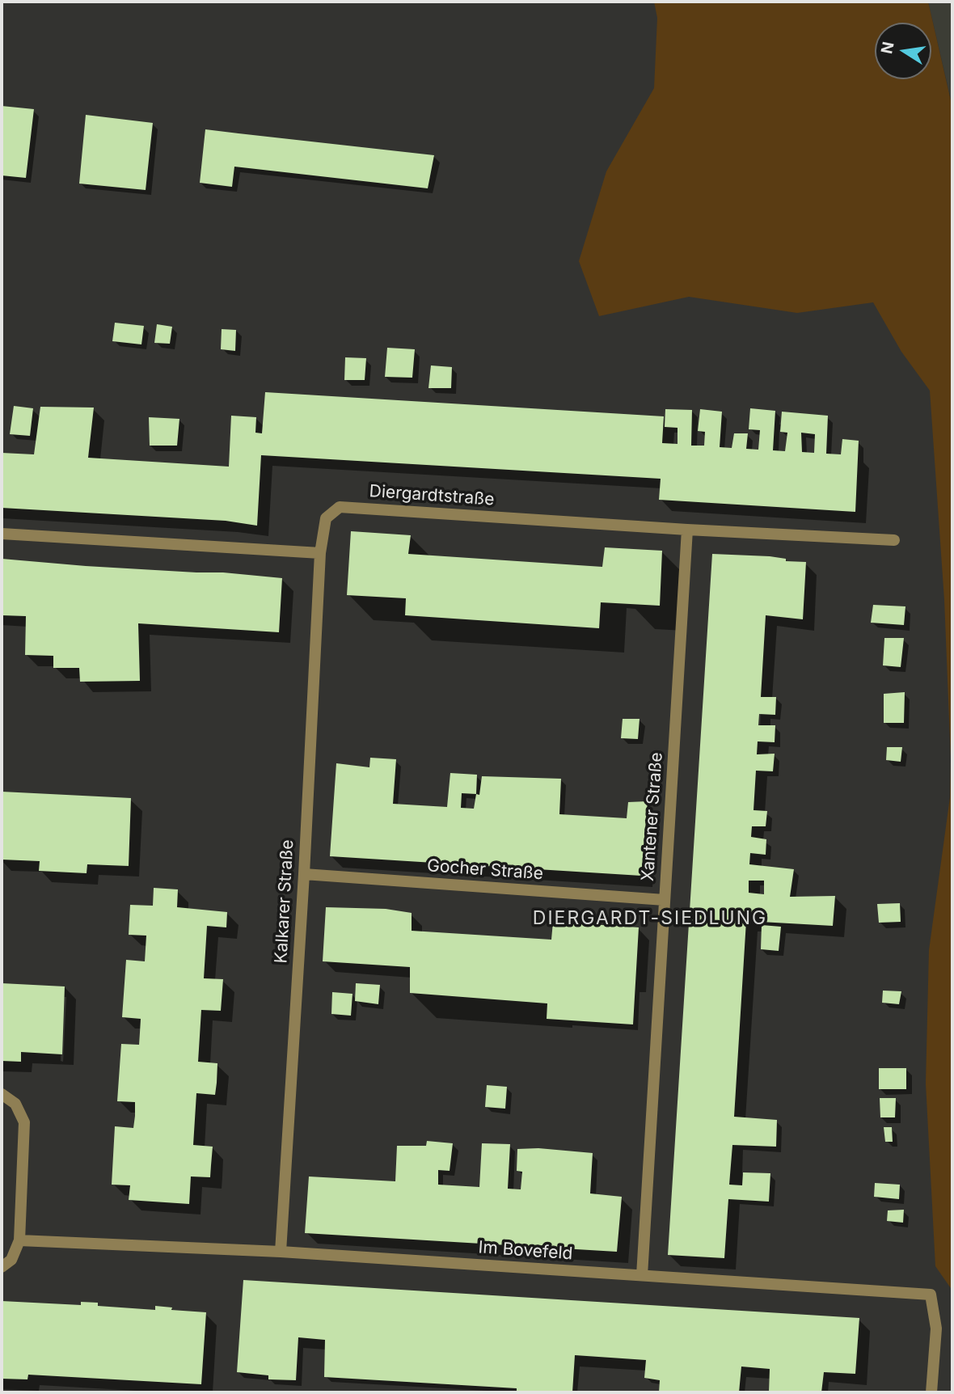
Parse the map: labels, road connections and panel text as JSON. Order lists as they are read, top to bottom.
{
  "streets": {
    "street": [
      "Diergardtstraße",
      "Xantener Straße",
      "Gocher Straße",
      "Kalkarer Straße",
      "Im Bovefeld"
    ]
  },
  "crossings": [
    ["Diergardtstraße", "Xantener Straße"],
    ["Diergardtstraße", "Kalkarer Straße"],
    ["Xantener Straße", "Gocher Straße"],
    ["Xantener Straße", "Im Bovefeld"],
    ["Gocher Straße", "Kalkarer Straße"],
    ["Kalkarer Straße", "Im Bovefeld"]
  ],
  "districts": ["DIERGARDT-SIEDLUNG"],
  "north": "left"
}
